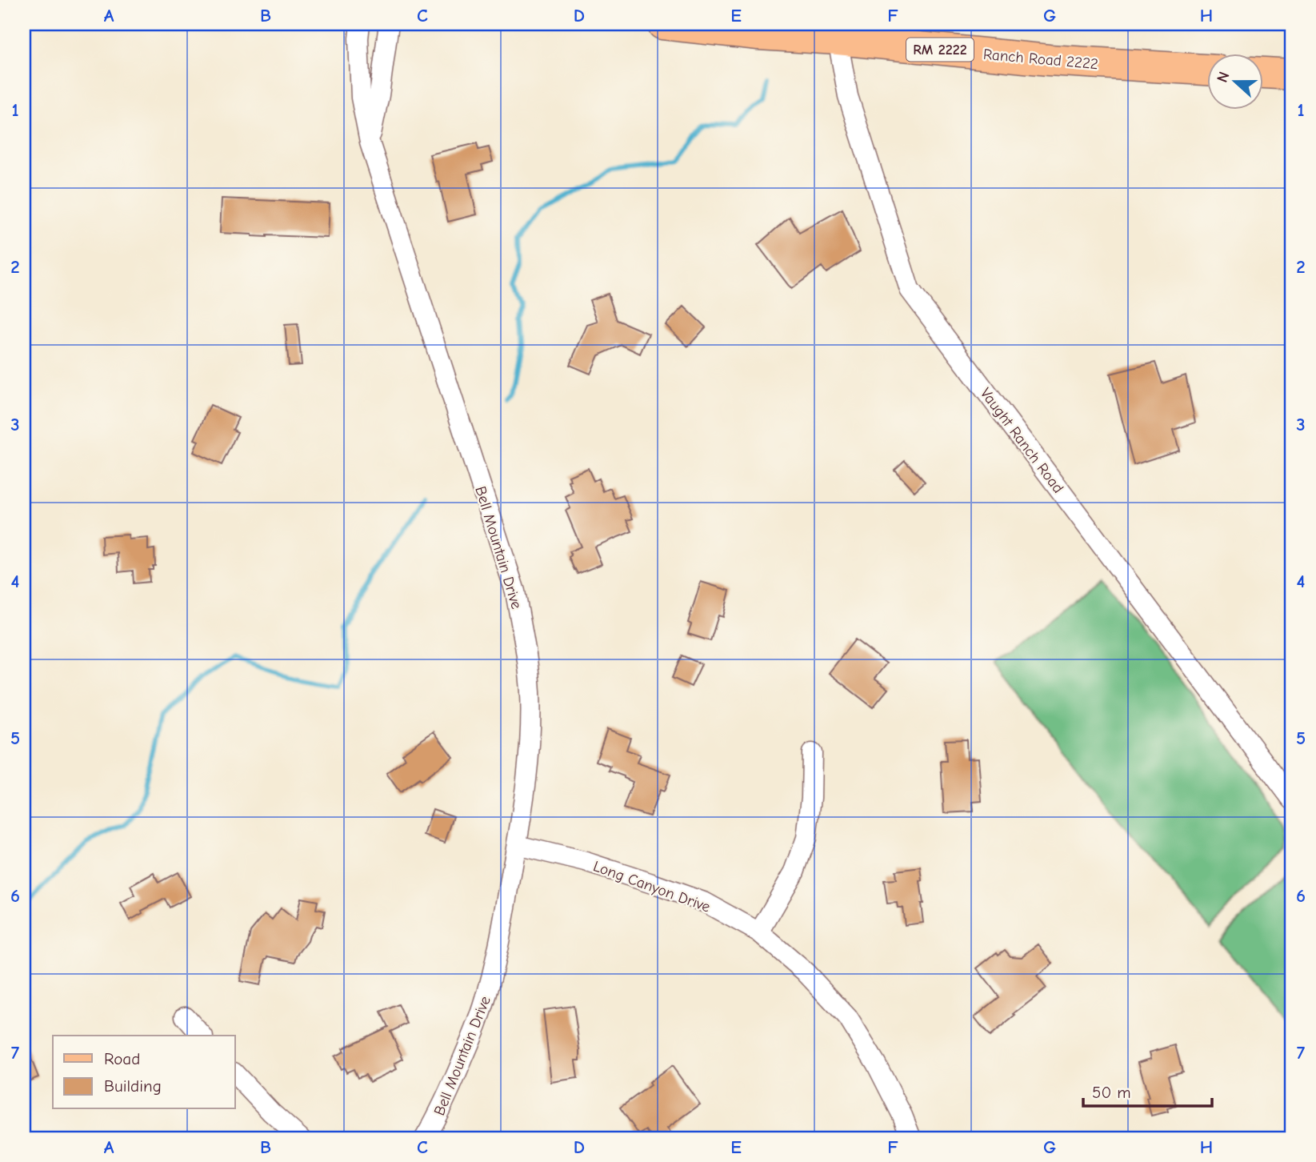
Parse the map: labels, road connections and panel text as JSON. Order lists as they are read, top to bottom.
{
  "streets": {
    "main road": ["RM 2222", "Ranch Road 2222"],
    "street": ["Vaught Ranch Road", "Bell Mountain Drive", "Long Canyon Drive"]
  },
  "crossings": [
    ["Ranch Road 2222", "Vaught Ranch Road"],
    ["Bell Mountain Drive", "Long Canyon Drive"]
  ],
  "legend": ["Road", "Building"],
  "scale_bar": "50 m",
  "north": "left",
  "grid": {
    "columns": [
      "A",
      "B",
      "C",
      "D",
      "E",
      "F",
      "G",
      "H"
    ],
    "rows": [
      "1",
      "2",
      "3",
      "4",
      "5",
      "6",
      "7"
    ]
  }
}
